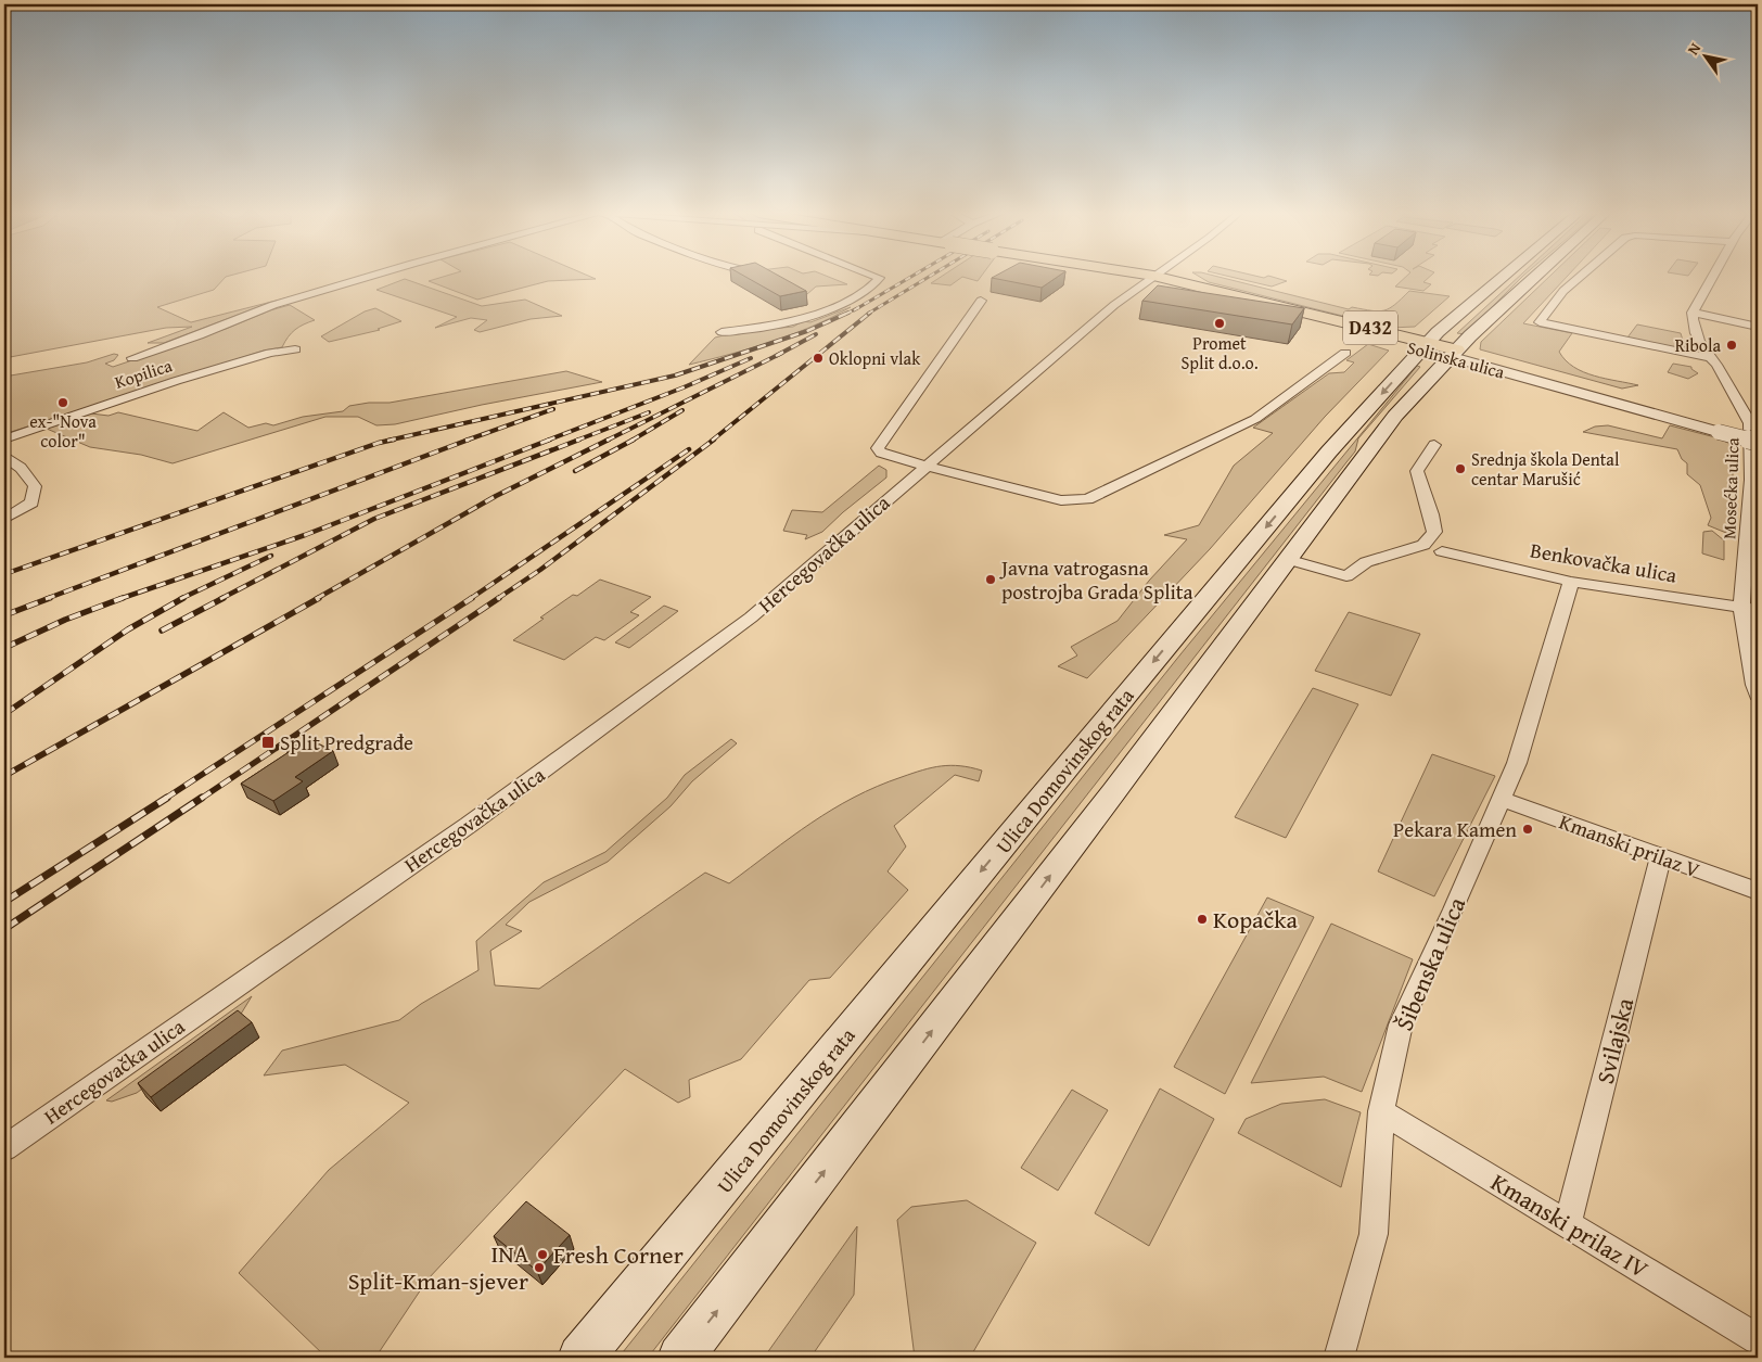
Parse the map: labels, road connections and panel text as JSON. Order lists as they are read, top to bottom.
{
  "streets": {
    "main road": ["D432", "Solinska ulica", "Ulica Domovinskog rata"],
    "street": [
      "Kopilica",
      "Mosećka ulica",
      "Hercegovačka ulica",
      "Benkovačka ulica",
      "Kmanski prilaz V",
      "Šibenska ulica",
      "Svilajska",
      "Kmanski prilaz IV"
    ]
  },
  "crossings": [
    ["Solinska ulica", "Hercegovačka ulica"],
    ["Solinska ulica", "Ulica Domovinskog rata"],
    ["Mosećka ulica", "Benkovačka ulica"],
    ["Benkovačka ulica", "Šibenska ulica"],
    ["Kmanski prilaz V", "Šibenska ulica"],
    ["Kmanski prilaz V", "Svilajska"],
    ["Šibenska ulica", "Kmanski prilaz IV"],
    ["Svilajska", "Kmanski prilaz IV"]
  ],
  "places": {
    "other": [
      "Promet Split d.o.o.",
      "Ribola",
      "Oklopni vlak",
      "ex-\"Nova color\"",
      "Srednja škola Dental centar Marušić",
      "Javna vatrogasna postrojba Grada Splita",
      "Pekara Kamen",
      "Kopačka",
      "Fresh Corner",
      "INA Split-Kman-sjever"
    ],
    "transit": ["Split Predgrađe"]
  },
  "north": "top left"
}
